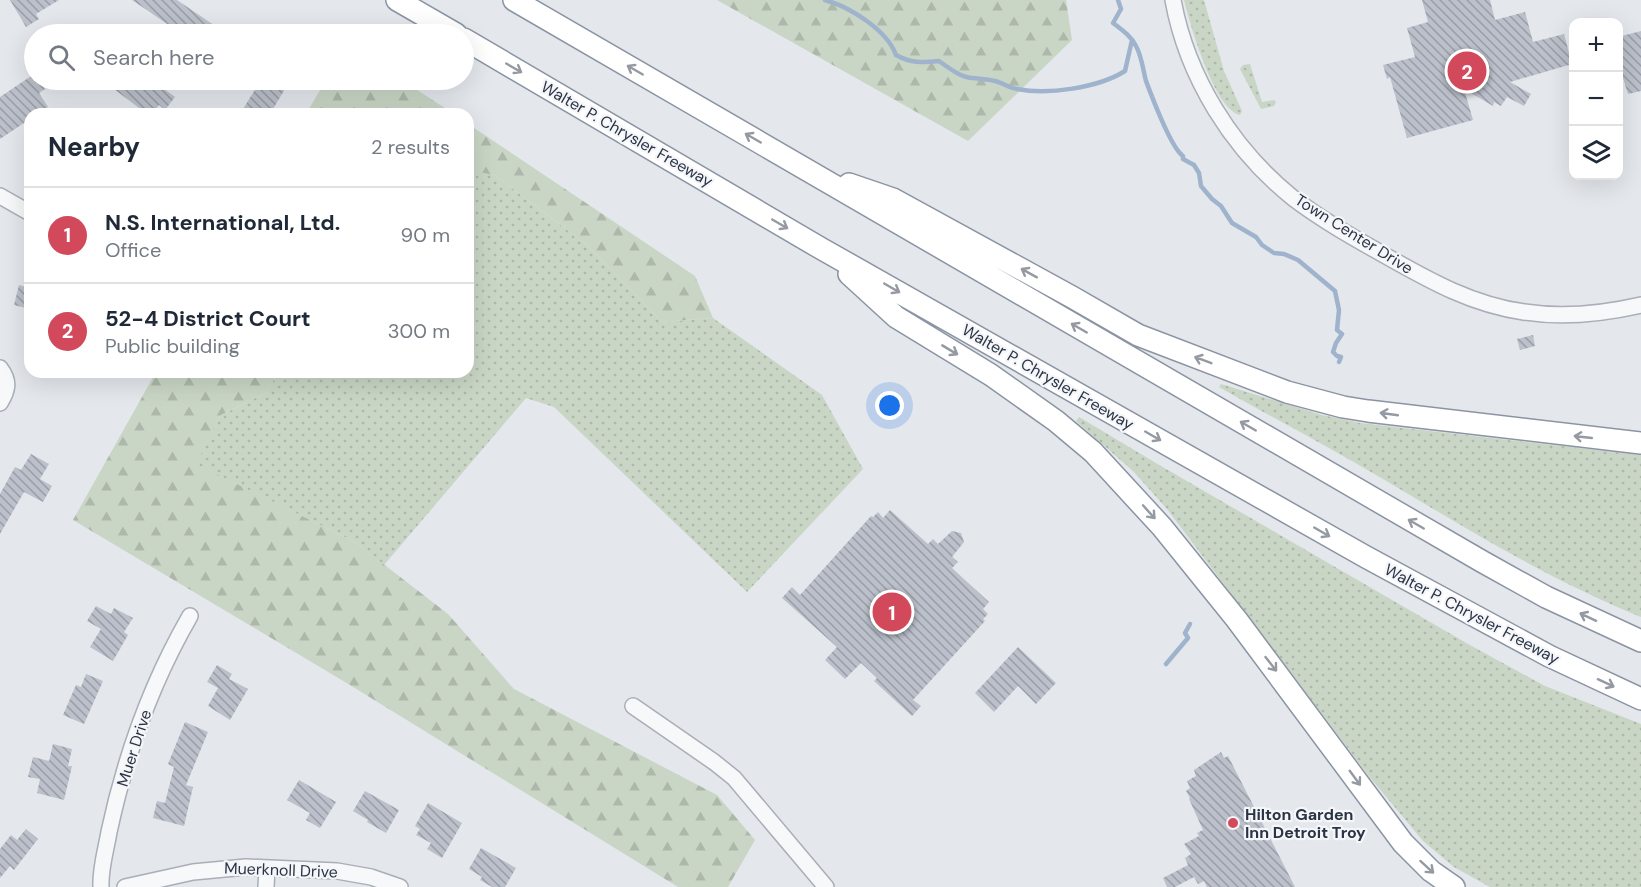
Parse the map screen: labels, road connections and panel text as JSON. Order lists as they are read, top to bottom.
{
  "streets": {
    "highway": ["Walter P. Chrysler Freeway"],
    "street": ["Town Center Drive", "Muer Drive", "Muerknoll Drive"]
  },
  "places": ["Hilton Garden Inn Detroit Troy"],
  "page": {
    "map_buttons": ["+", "−"],
    "search": "Search here",
    "pins": ["2", "1"],
    "heading": ["Nearby", "2 results"],
    "list": [
      {
        "mark": "1",
        "name": "N.S. International, Ltd.",
        "note": "Office",
        "value": "90 m"
      },
      {
        "mark": "2",
        "name": "52-4 District Court",
        "note": "Public building",
        "value": "300 m"
      }
    ]
  }
}
